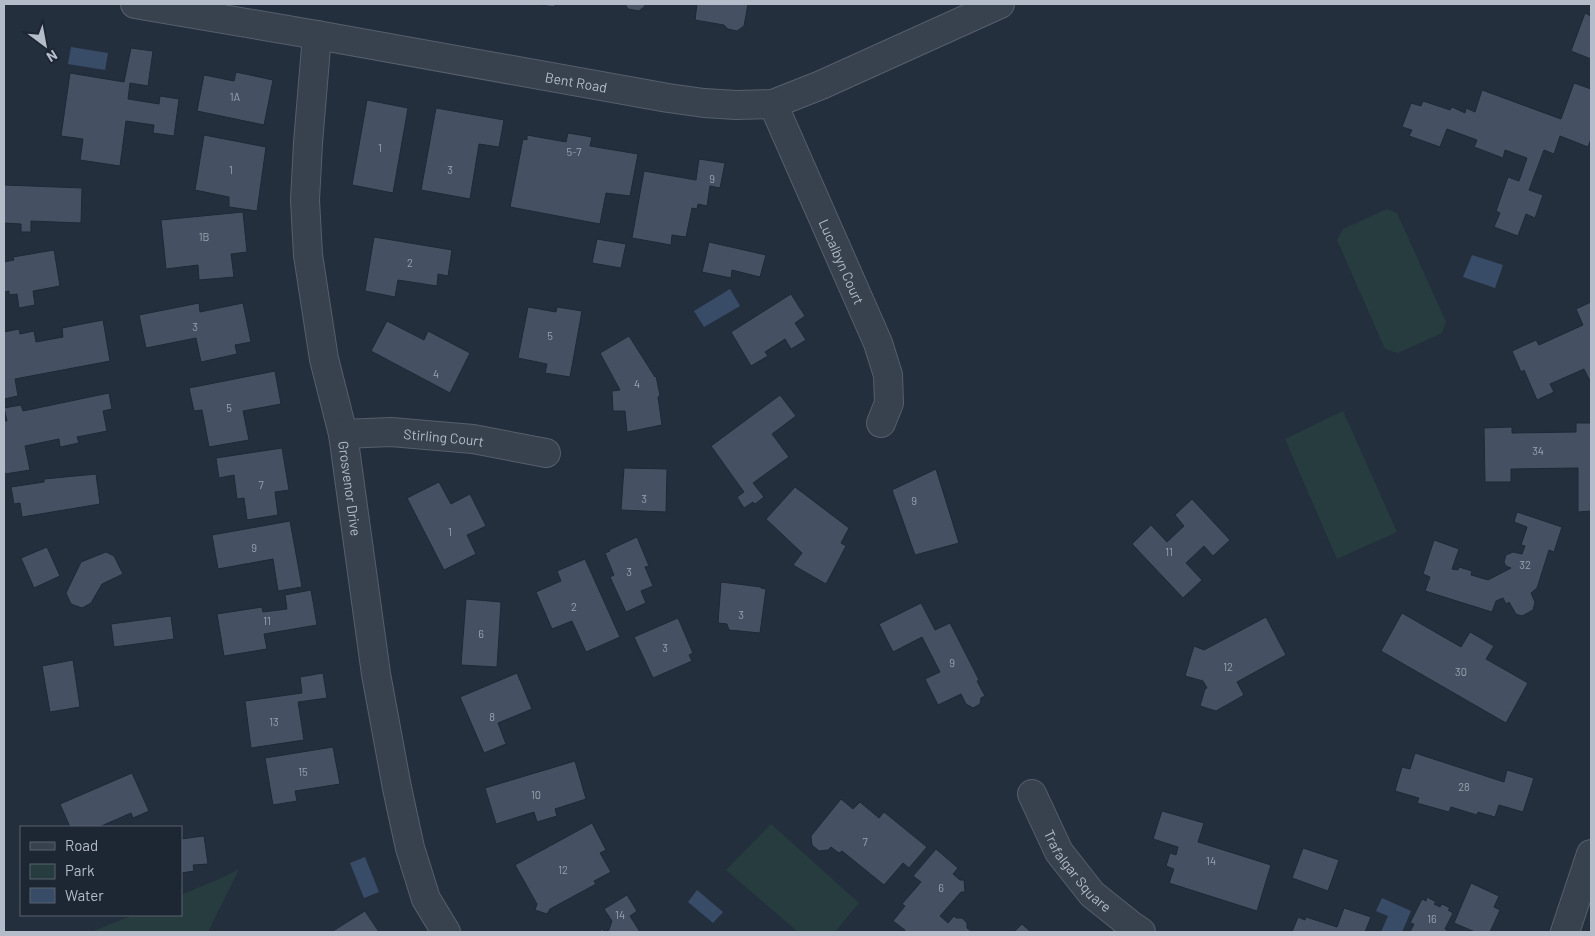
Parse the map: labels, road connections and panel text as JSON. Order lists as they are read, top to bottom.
{
  "streets": {
    "street": [
      "Bent Road",
      "Lucalbyn Court",
      "Stirling Court",
      "Grosvenor Drive",
      "Trafalgar Square"
    ]
  },
  "crossings": [
    ["Bent Road", "Lucalbyn Court"],
    ["Bent Road", "Grosvenor Drive"],
    ["Stirling Court", "Grosvenor Drive"]
  ],
  "house_numbers": [
    "1A",
    "1",
    "5-7",
    "1",
    "3",
    "9",
    "1B",
    "2",
    "3",
    "5",
    "4",
    "4",
    "5",
    "34",
    "7",
    "3",
    "9",
    "1",
    "9",
    "11",
    "32",
    "3",
    "2",
    "3",
    "11",
    "6",
    "3",
    "9",
    "12",
    "30",
    "8",
    "13",
    "15",
    "28",
    "10",
    "7",
    "14",
    "12",
    "6",
    "14",
    "16"
  ],
  "legend": ["Road", "Park", "Water"],
  "north": "bottom right"
}
